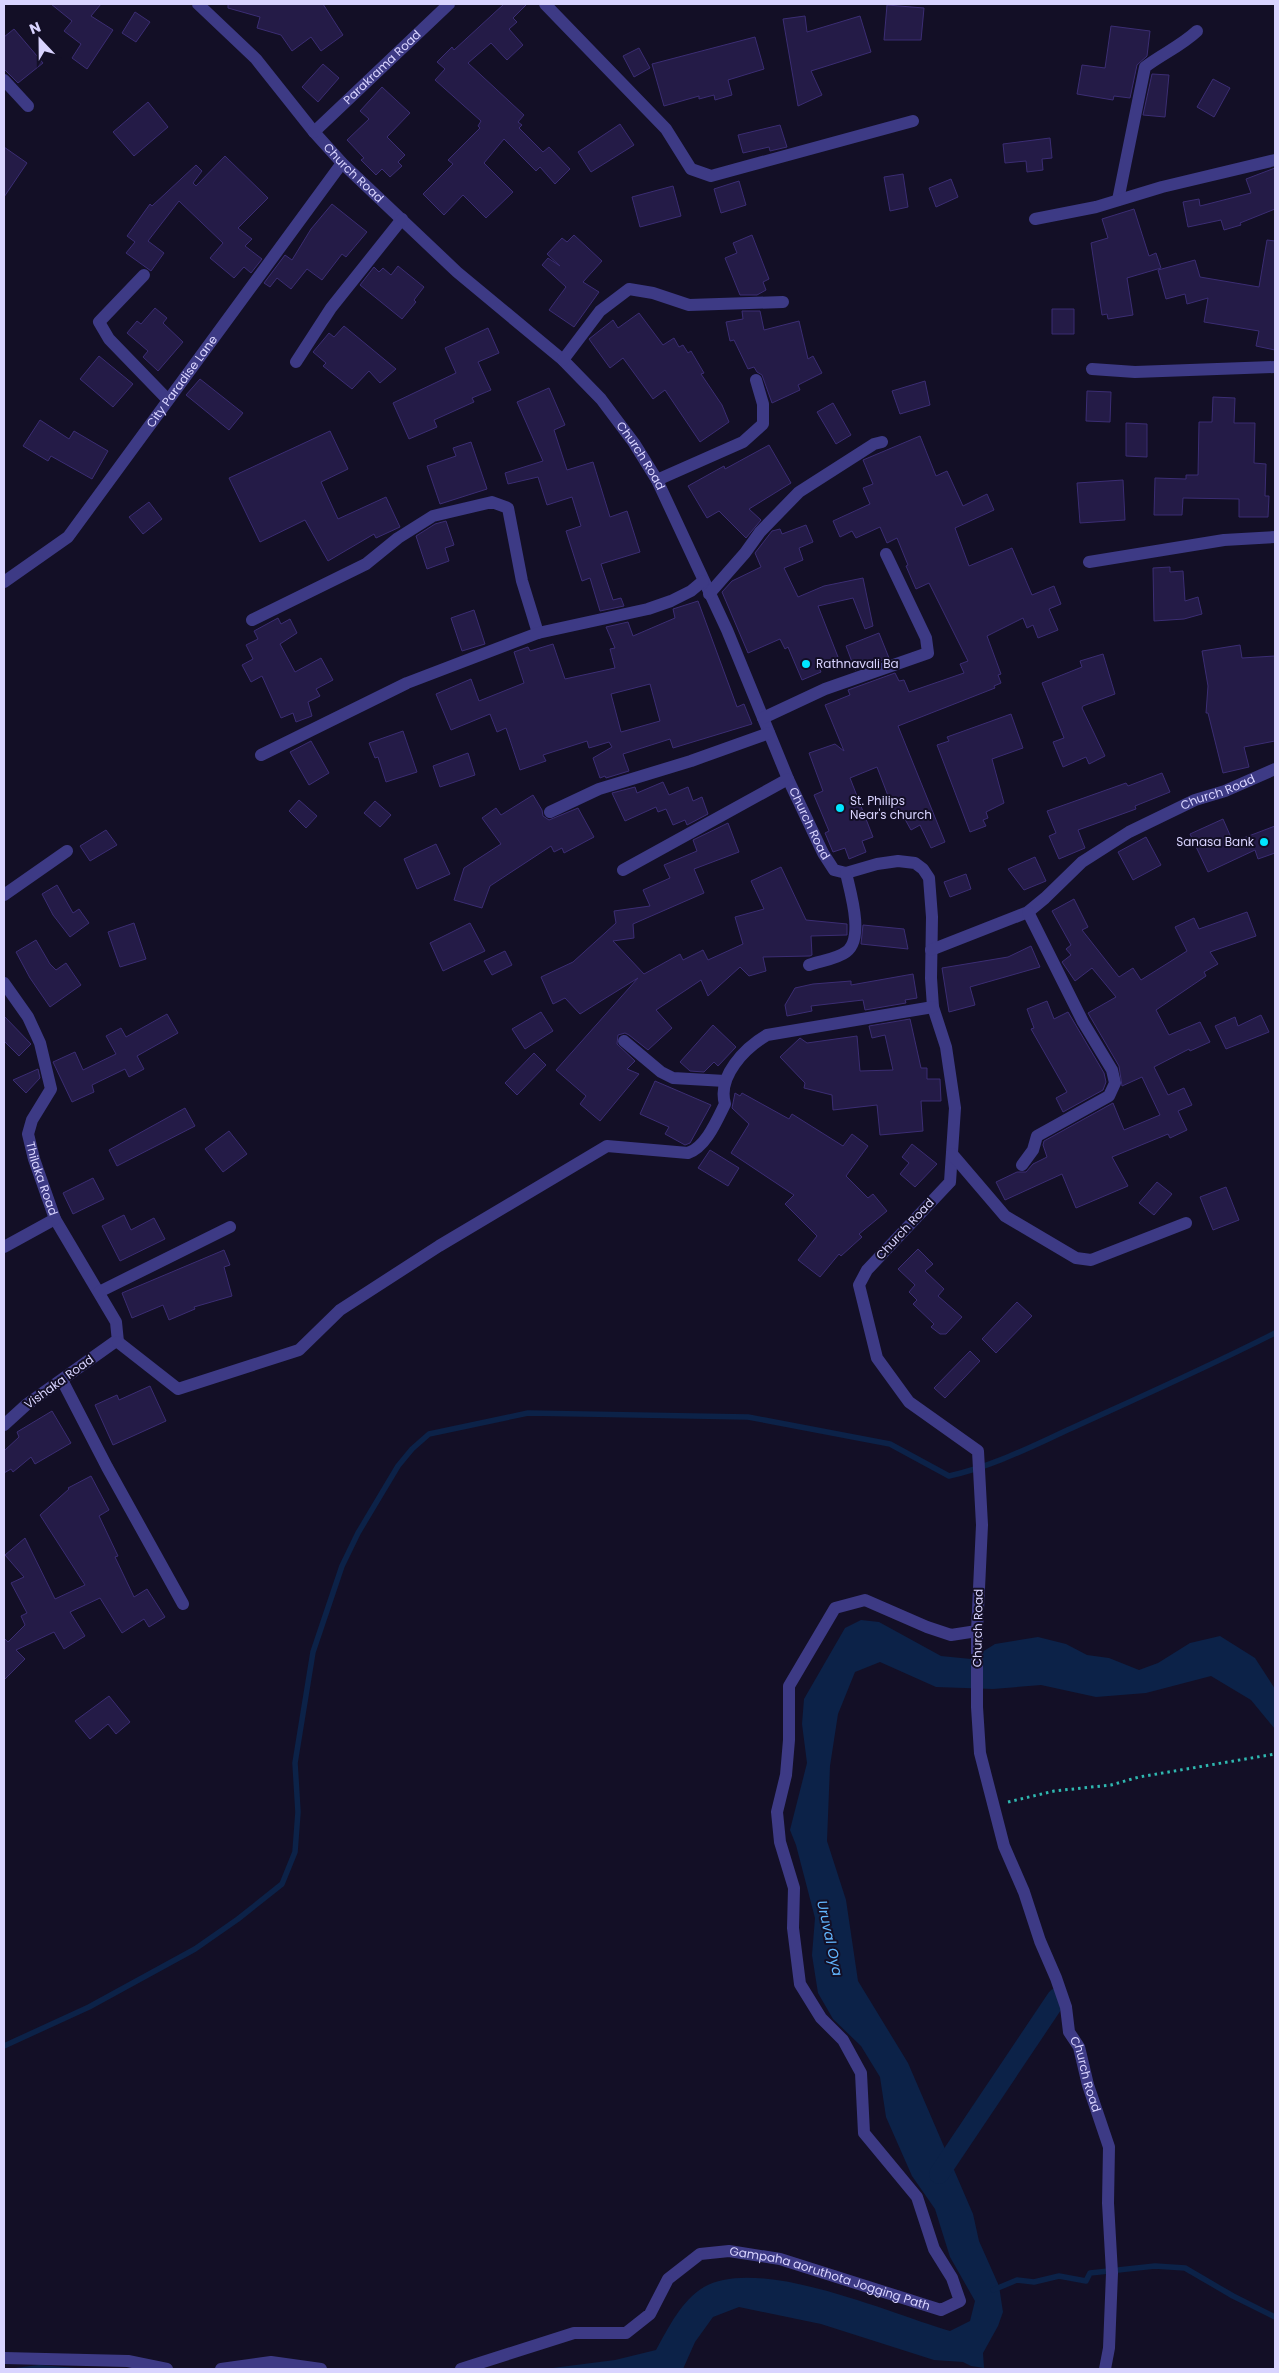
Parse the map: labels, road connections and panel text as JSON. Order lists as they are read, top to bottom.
{
  "streets": {
    "street": [
      "Parakrama Road",
      "Church Road",
      "City Paradise Lane",
      "Thilaka Road",
      "Vishaka Road",
      "Gampaha aoruthota Jogging Path"
    ]
  },
  "crossings": [
    ["Parakrama Road", "Church Road"],
    ["Church Road", "City Paradise Lane"],
    ["Church Road", "Gampaha aoruthota Jogging Path"],
    ["Thilaka Road", "Vishaka Road"]
  ],
  "water": ["Uruval Oya"],
  "places": ["Rathnavali Ba", "St. Philips Near's church", "Sanasa Bank"],
  "north": "top"
}
